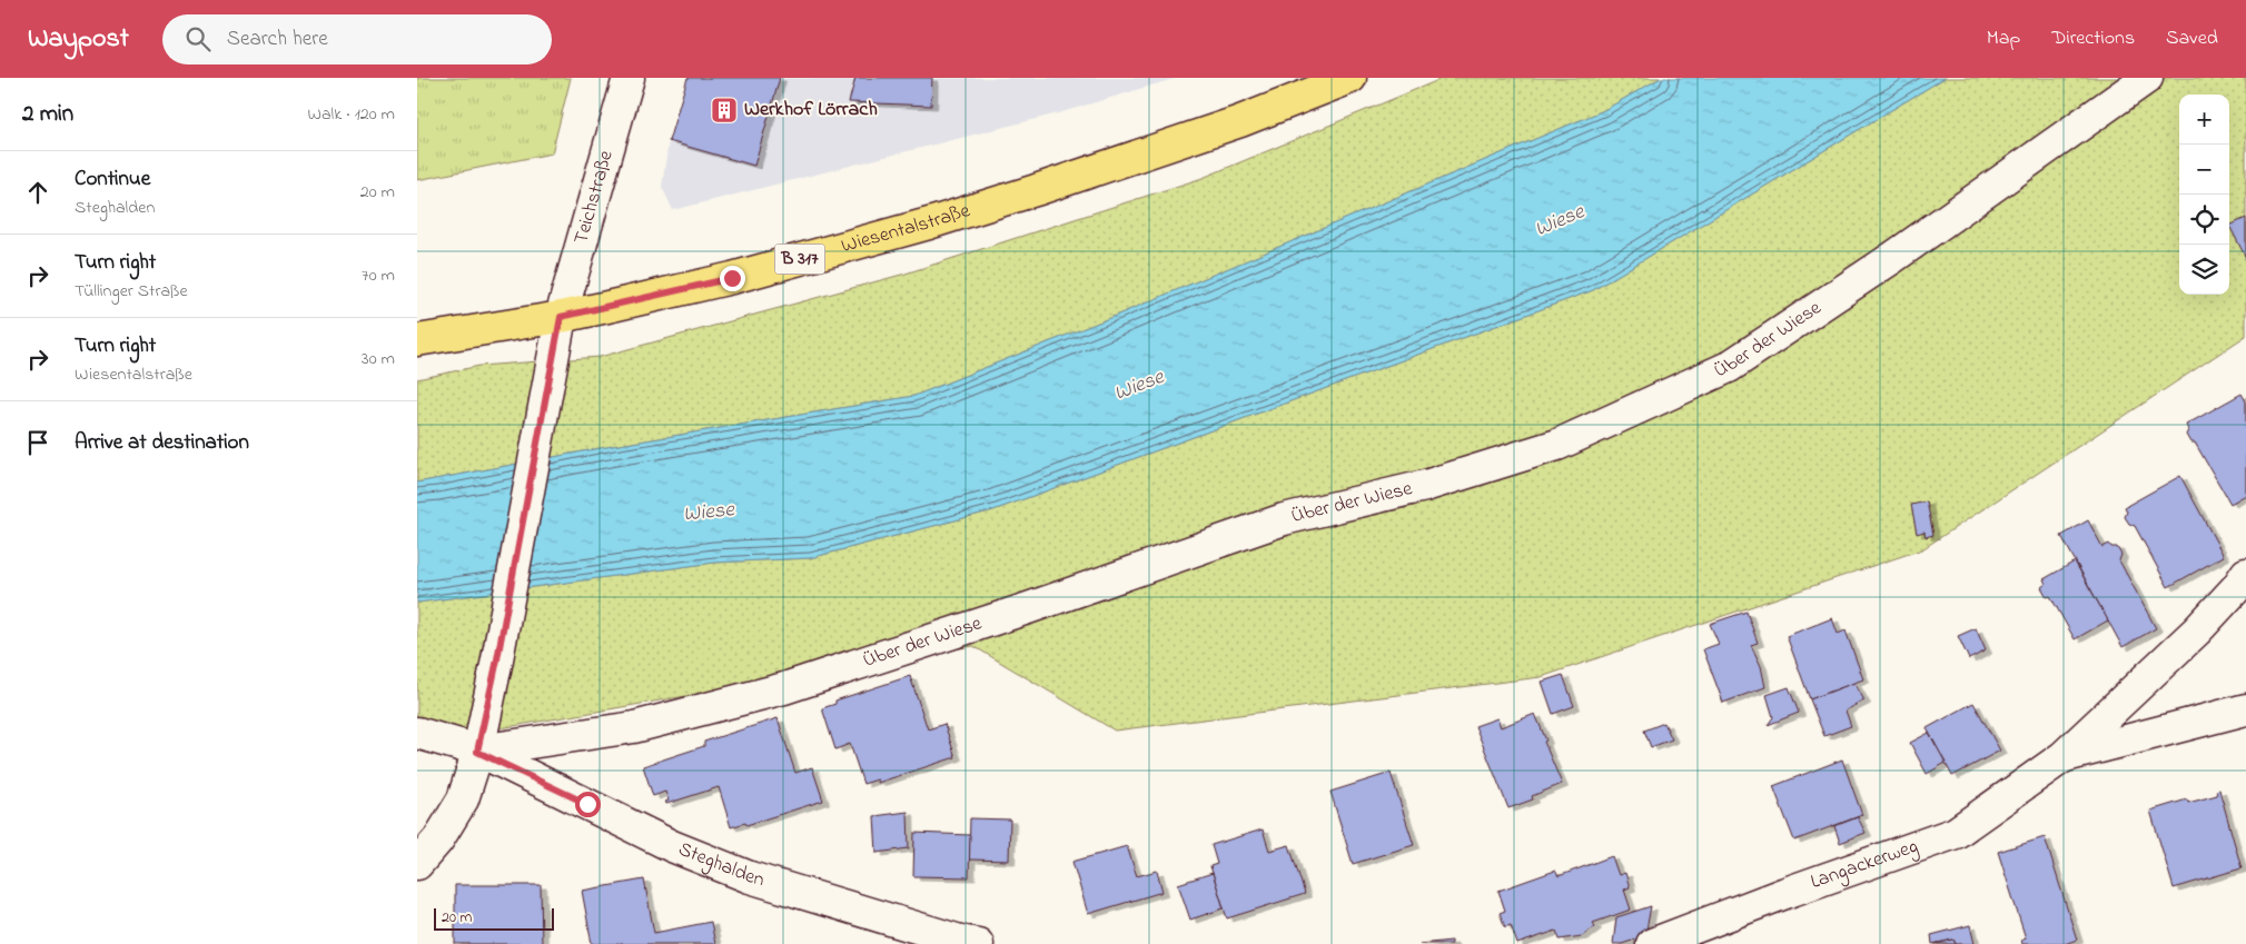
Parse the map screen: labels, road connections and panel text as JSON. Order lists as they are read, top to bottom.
{
  "streets": {
    "main road": ["Wiesentalstraße", "B 317"],
    "street": [
      "Teichstraße",
      "Über der Wiese",
      "Steghalden",
      "Langackerweg"
    ]
  },
  "crossings": [
    ["Teichstraße", "Wiesentalstraße"],
    ["Teichstraße", "Über der Wiese"],
    ["Teichstraße", "Steghalden"],
    ["Über der Wiese", "Steghalden"]
  ],
  "water": ["Wiese"],
  "places": {
    "building": ["Werkhof Lörrach"]
  },
  "scale_bar": "20 m",
  "page": {
    "header": "Waypost",
    "search": "Search here",
    "nav": ["Map", "Directions", "Saved"],
    "heading": ["2 min", "Walk · 120 m"],
    "map_buttons": ["+", "−"],
    "list": [
      ["Continue", "Steghalden", "20 m"],
      ["Turn right", "Tüllinger Straße", "70 m"],
      ["Turn right", "Wiesentalstraße", "30 m"],
      "Arrive at destination"
    ],
    "scale": "20 m"
  }
}
